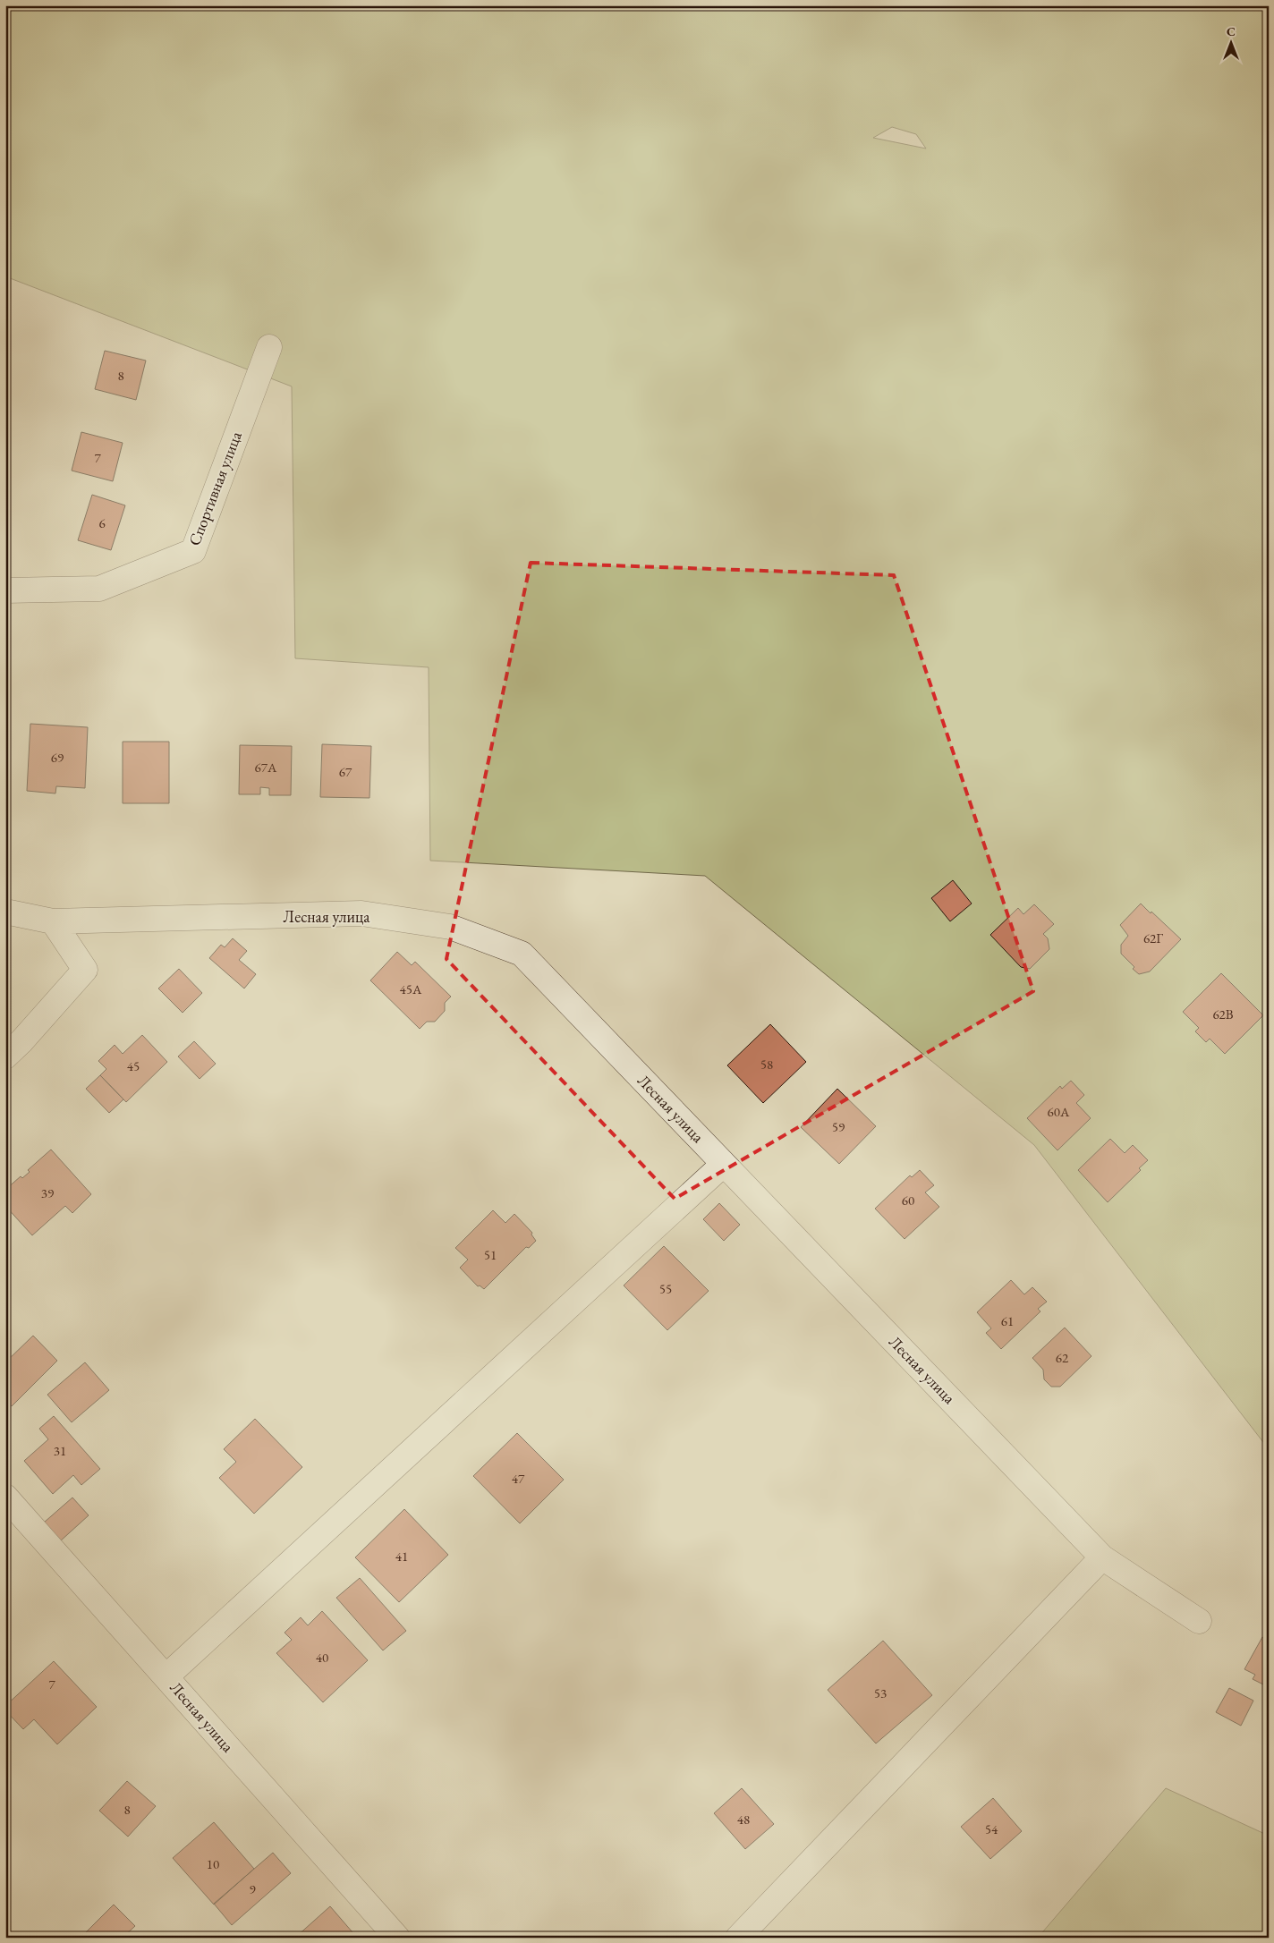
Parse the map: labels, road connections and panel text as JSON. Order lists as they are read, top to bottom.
{
  "streets": {
    "street": ["Спортивная улица", "Лесная улица"]
  },
  "house_numbers": [
    "8",
    "7",
    "6",
    "69",
    "67А",
    "67",
    "62Г",
    "45А",
    "62В",
    "58",
    "45",
    "60А",
    "59",
    "39",
    "60",
    "51",
    "55",
    "61",
    "62",
    "31",
    "47",
    "41",
    "40",
    "7",
    "53",
    "8",
    "48",
    "54",
    "10",
    "9"
  ],
  "north": "top"
}
